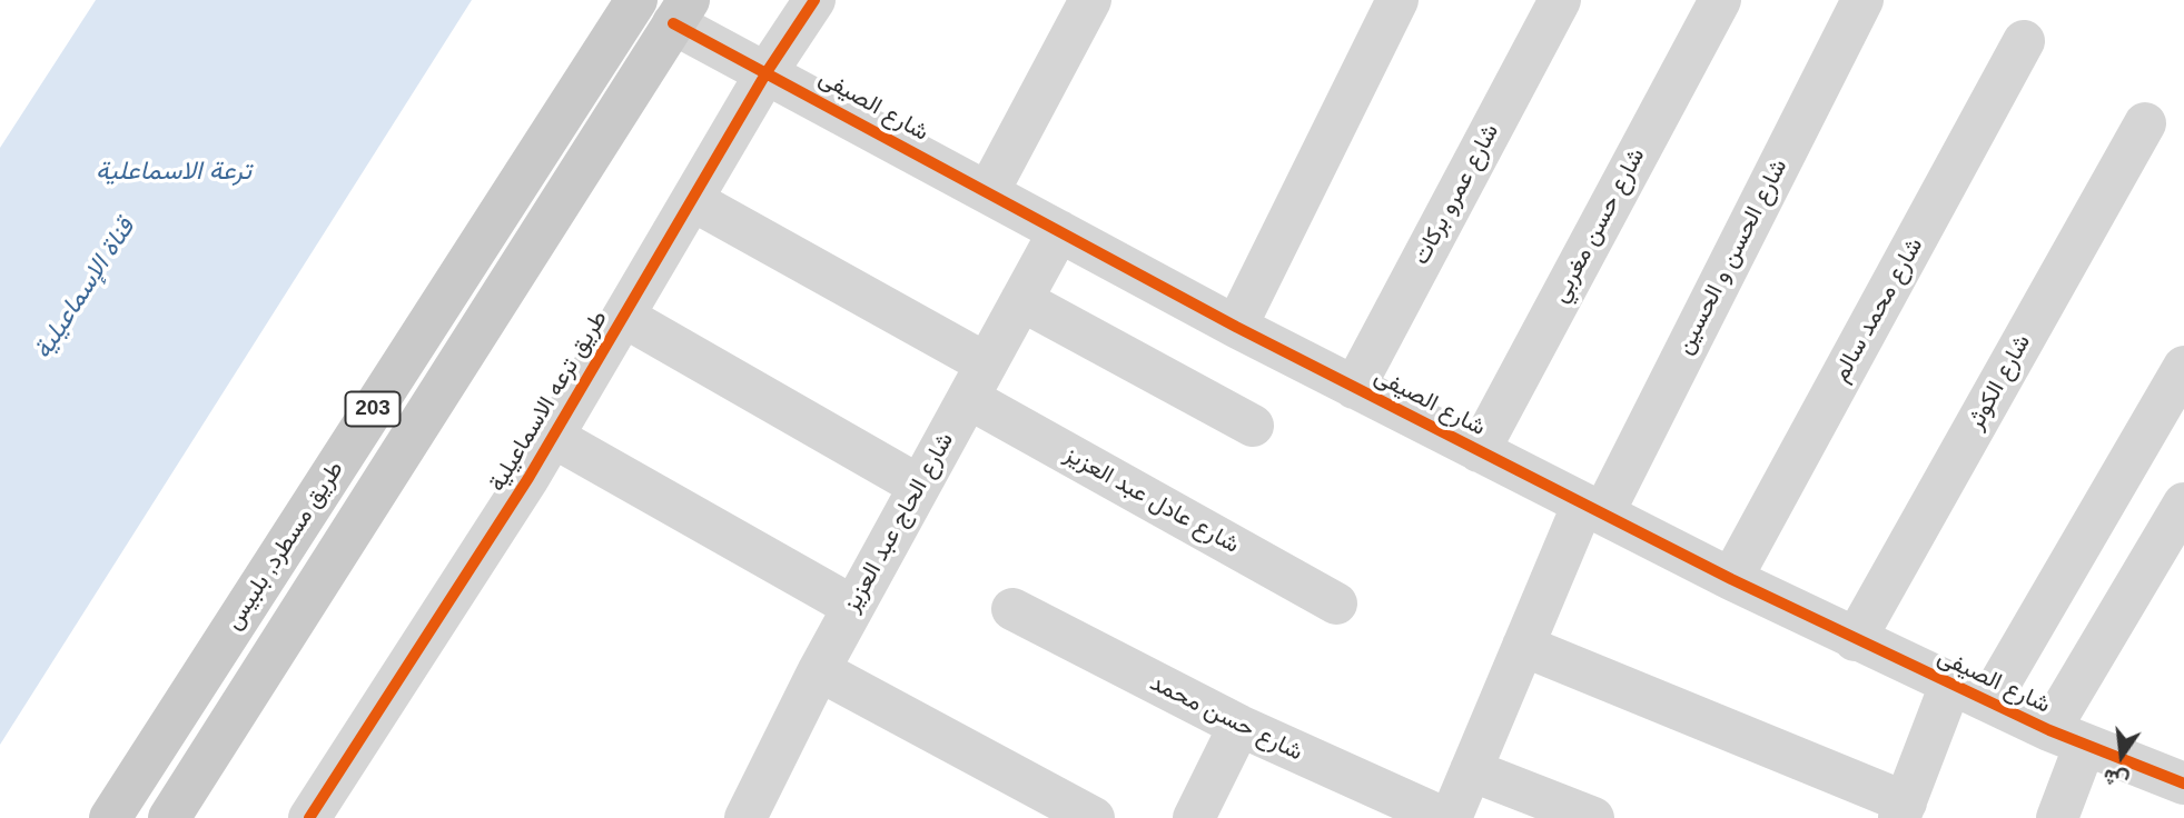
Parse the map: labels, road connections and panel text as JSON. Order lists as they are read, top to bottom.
{
  "streets": {
    "main road": ["203", "طريق مسطرد, بلبيس"],
    "street": [
      "شارع الصيفى",
      "شارع عمرو بركات",
      "شارع حسن مغربي",
      "شارع الحسن و الحسين",
      "شارع محمد سالم",
      "شارع الكوثر",
      "طريق ترعه الاسماعيلية",
      "شارع عادل عبد العزيز",
      "شارع الحاج عبد العزيز",
      "شارع حسن محمد"
    ]
  },
  "crossings": [
    ["شارع الصيفى", "شارع عمرو بركات"],
    ["شارع الصيفى", "شارع حسن مغربي"],
    ["شارع الصيفى", "شارع الحسن و الحسين"],
    ["شارع الصيفى", "شارع محمد سالم"],
    ["شارع الصيفى", "شارع الكوثر"],
    ["شارع الصيفى", "طريق ترعه الاسماعيلية"],
    ["شارع الصيفى", "203"],
    ["شارع الصيفى", "شارع الحاج عبد العزيز"],
    ["طريق ترعه الاسماعيلية", "شارع عادل عبد العزيز"],
    ["شارع عادل عبد العزيز", "شارع الحاج عبد العزيز"]
  ],
  "water": ["ترعة الاسماعلية", "قناة الإسماعيلية"],
  "north": "bottom"
}
